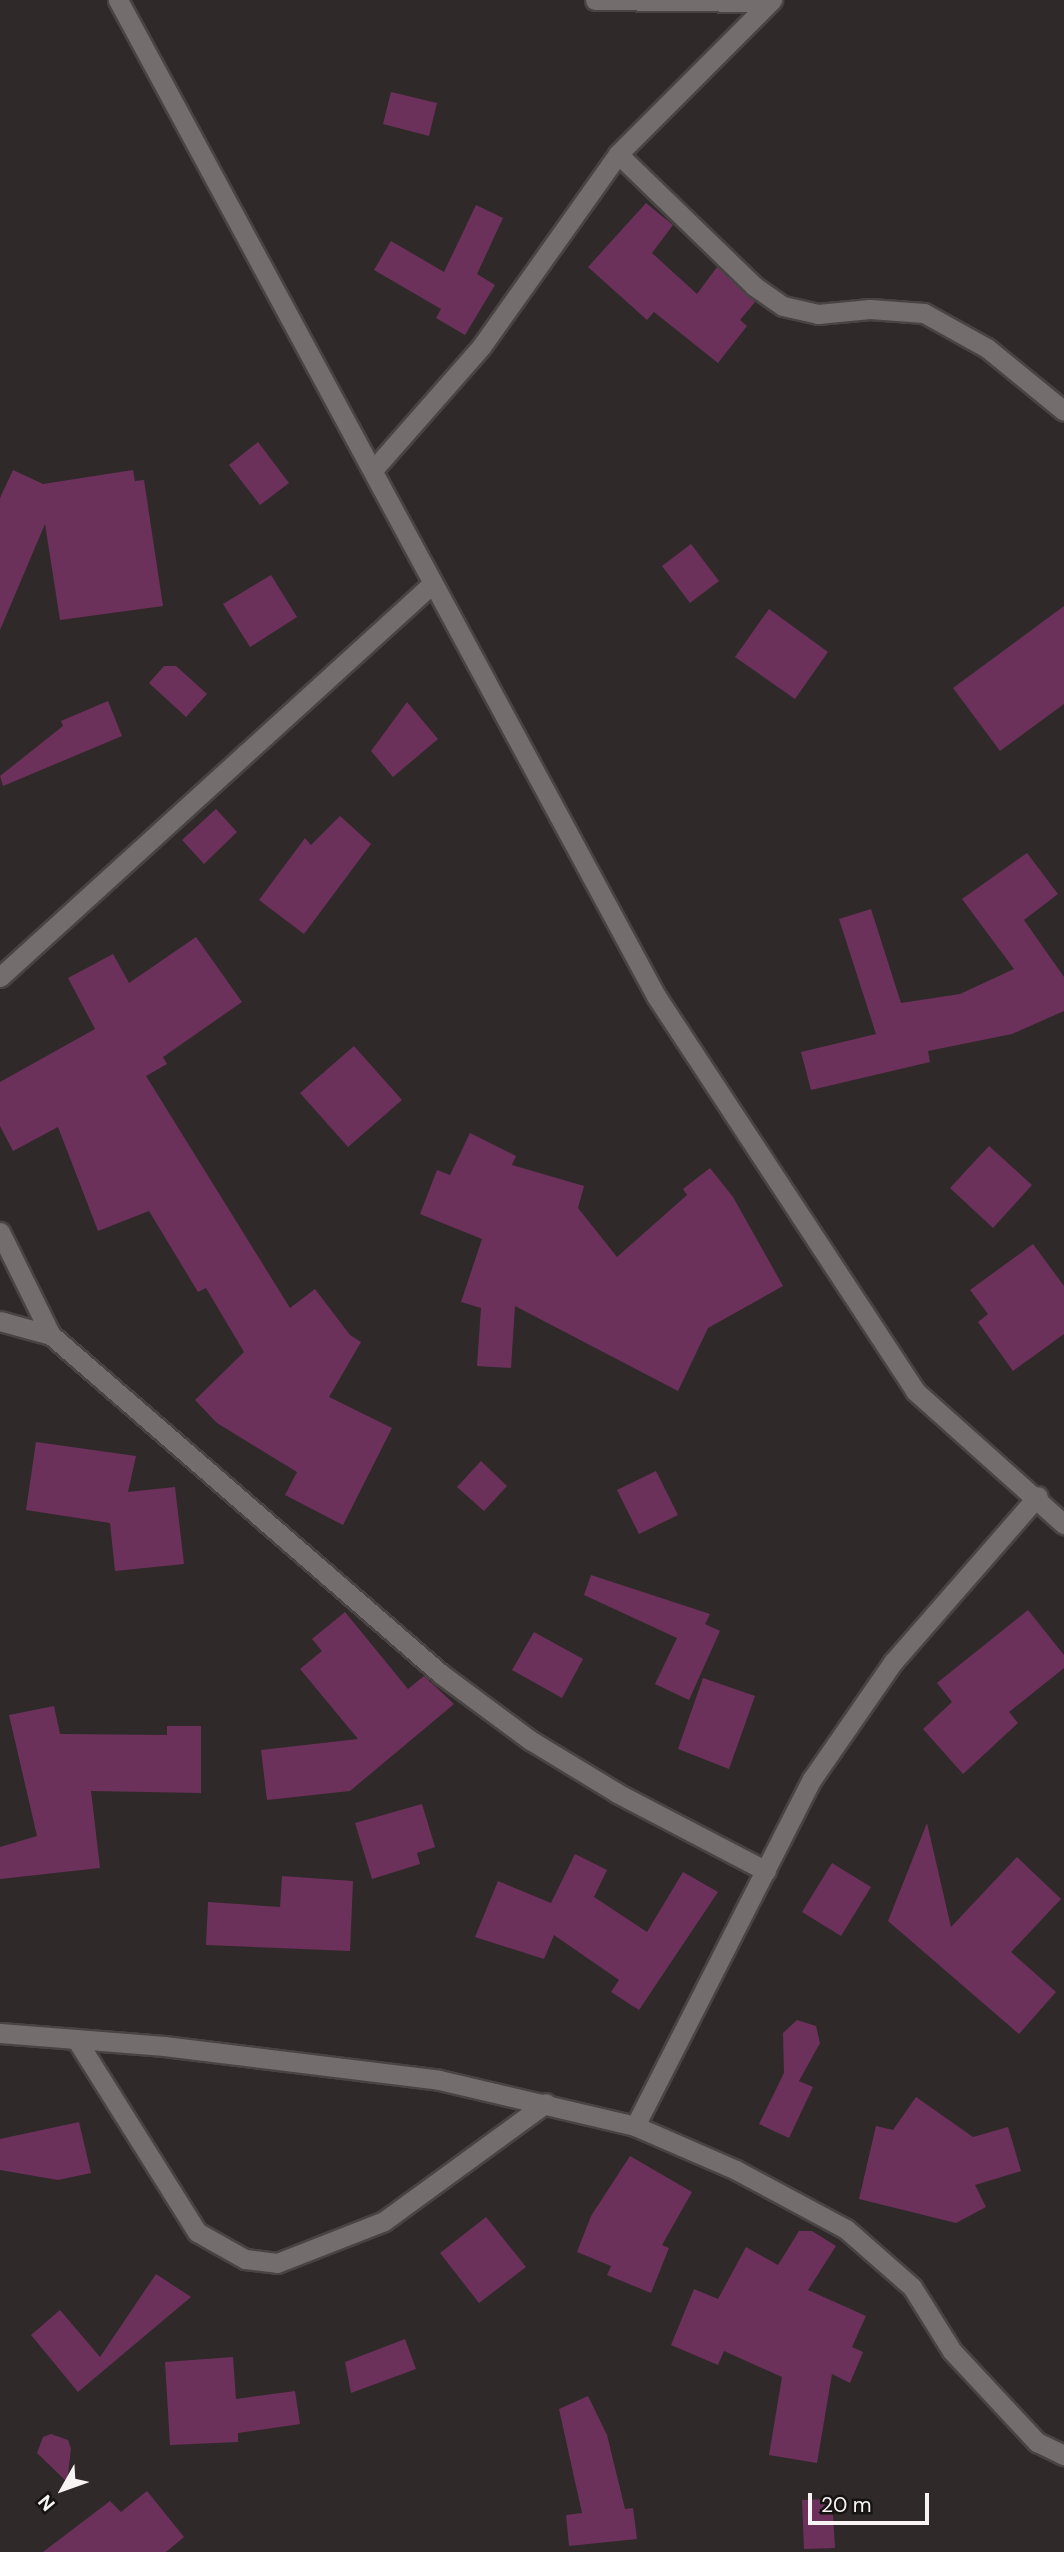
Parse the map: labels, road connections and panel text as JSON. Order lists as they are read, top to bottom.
{
  "scale_bar": "20 m",
  "north": "bottom left"
}
